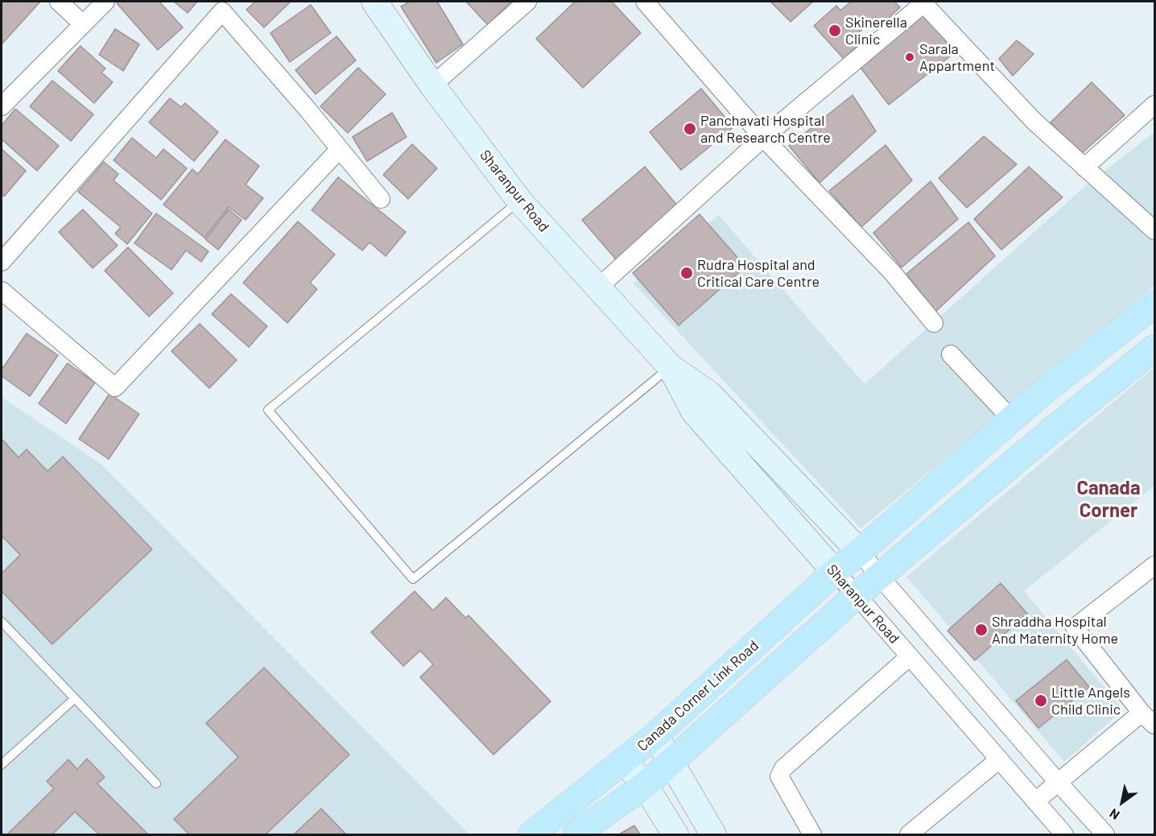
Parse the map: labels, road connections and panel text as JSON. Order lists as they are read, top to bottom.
{
  "streets": {
    "main road": ["Sharanpur Road", "Canada Corner Link Road"]
  },
  "crossings": [
    ["Sharanpur Road", "Canada Corner Link Road"]
  ],
  "districts": ["Canada Corner"],
  "places": [
    "Skinerella Clinic",
    "Sarala Appartment",
    "Panchavati Hospital and Research Centre",
    "Rudra Hospital and Critical Care Centre",
    "Shraddha Hospital And Maternity Home",
    "Little Angels Child Clinic"
  ],
  "north": "bottom left"
}
